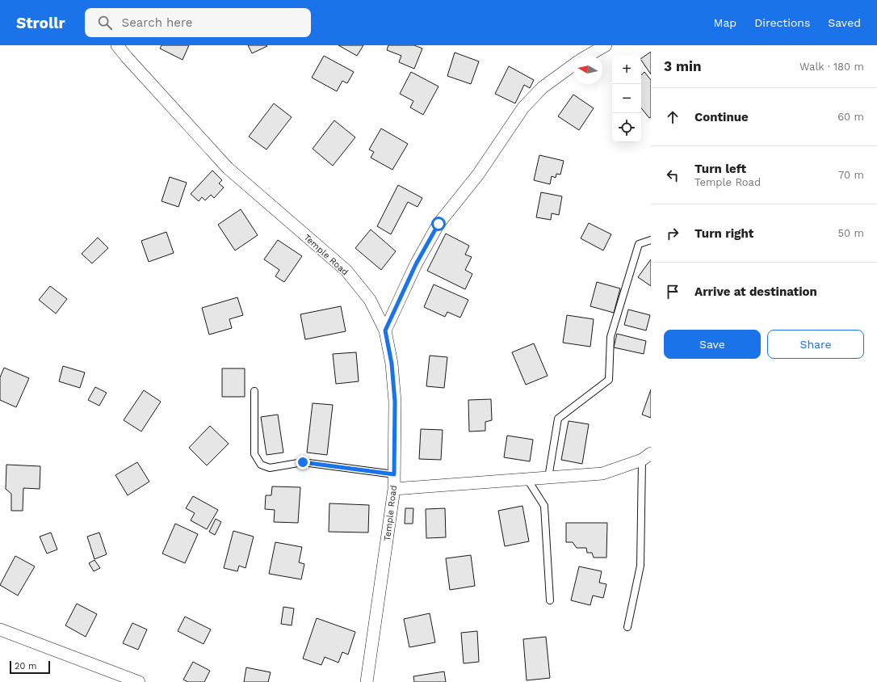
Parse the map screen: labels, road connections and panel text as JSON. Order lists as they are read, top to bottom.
{
  "streets": {
    "street": ["Temple Road"]
  },
  "scale_bar": "20 m",
  "north": "left",
  "page": {
    "header": "Strollr",
    "search": "Search here",
    "nav": ["Map", "Directions", "Saved"],
    "heading": ["3 min", "Walk · 180 m"],
    "map_buttons": ["+", "−"],
    "list": [
      ["Continue", "60 m"],
      ["Turn left", "Temple Road", "70 m"],
      ["Turn right", "50 m"],
      "Arrive at destination"
    ],
    "buttons": ["Save", "Share"],
    "scale": "20 m"
  }
}
